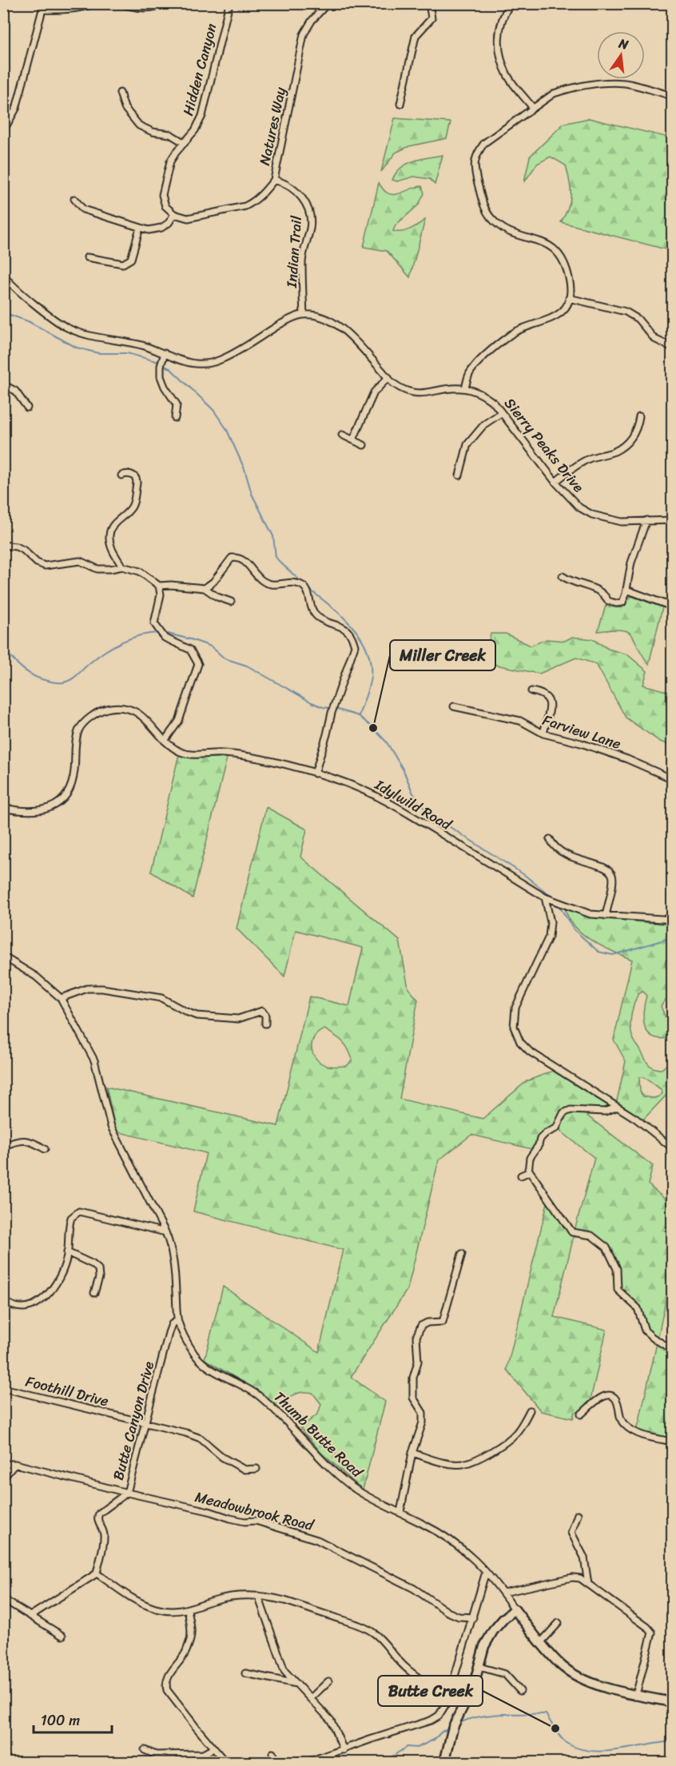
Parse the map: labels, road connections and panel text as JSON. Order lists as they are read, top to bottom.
{
  "streets": {
    "street": [
      "Hidden Canyon",
      "Natures Way",
      "Indian Trail",
      "Sierry Peaks Drive",
      "Farview Lane",
      "Idylwild Road",
      "Foothill Drive",
      "Butte Canyon Drive",
      "Thumb Butte Road",
      "Meadowbrook Road"
    ]
  },
  "crossings": [
    ["Hidden Canyon", "Natures Way"],
    ["Natures Way", "Indian Trail"],
    ["Indian Trail", "Sierry Peaks Drive"],
    ["Foothill Drive", "Butte Canyon Drive"],
    ["Butte Canyon Drive", "Thumb Butte Road"],
    ["Butte Canyon Drive", "Meadowbrook Road"]
  ],
  "places": ["Miller Creek", "Butte Creek"],
  "scale_bar": "100 m",
  "north": "top"
}
